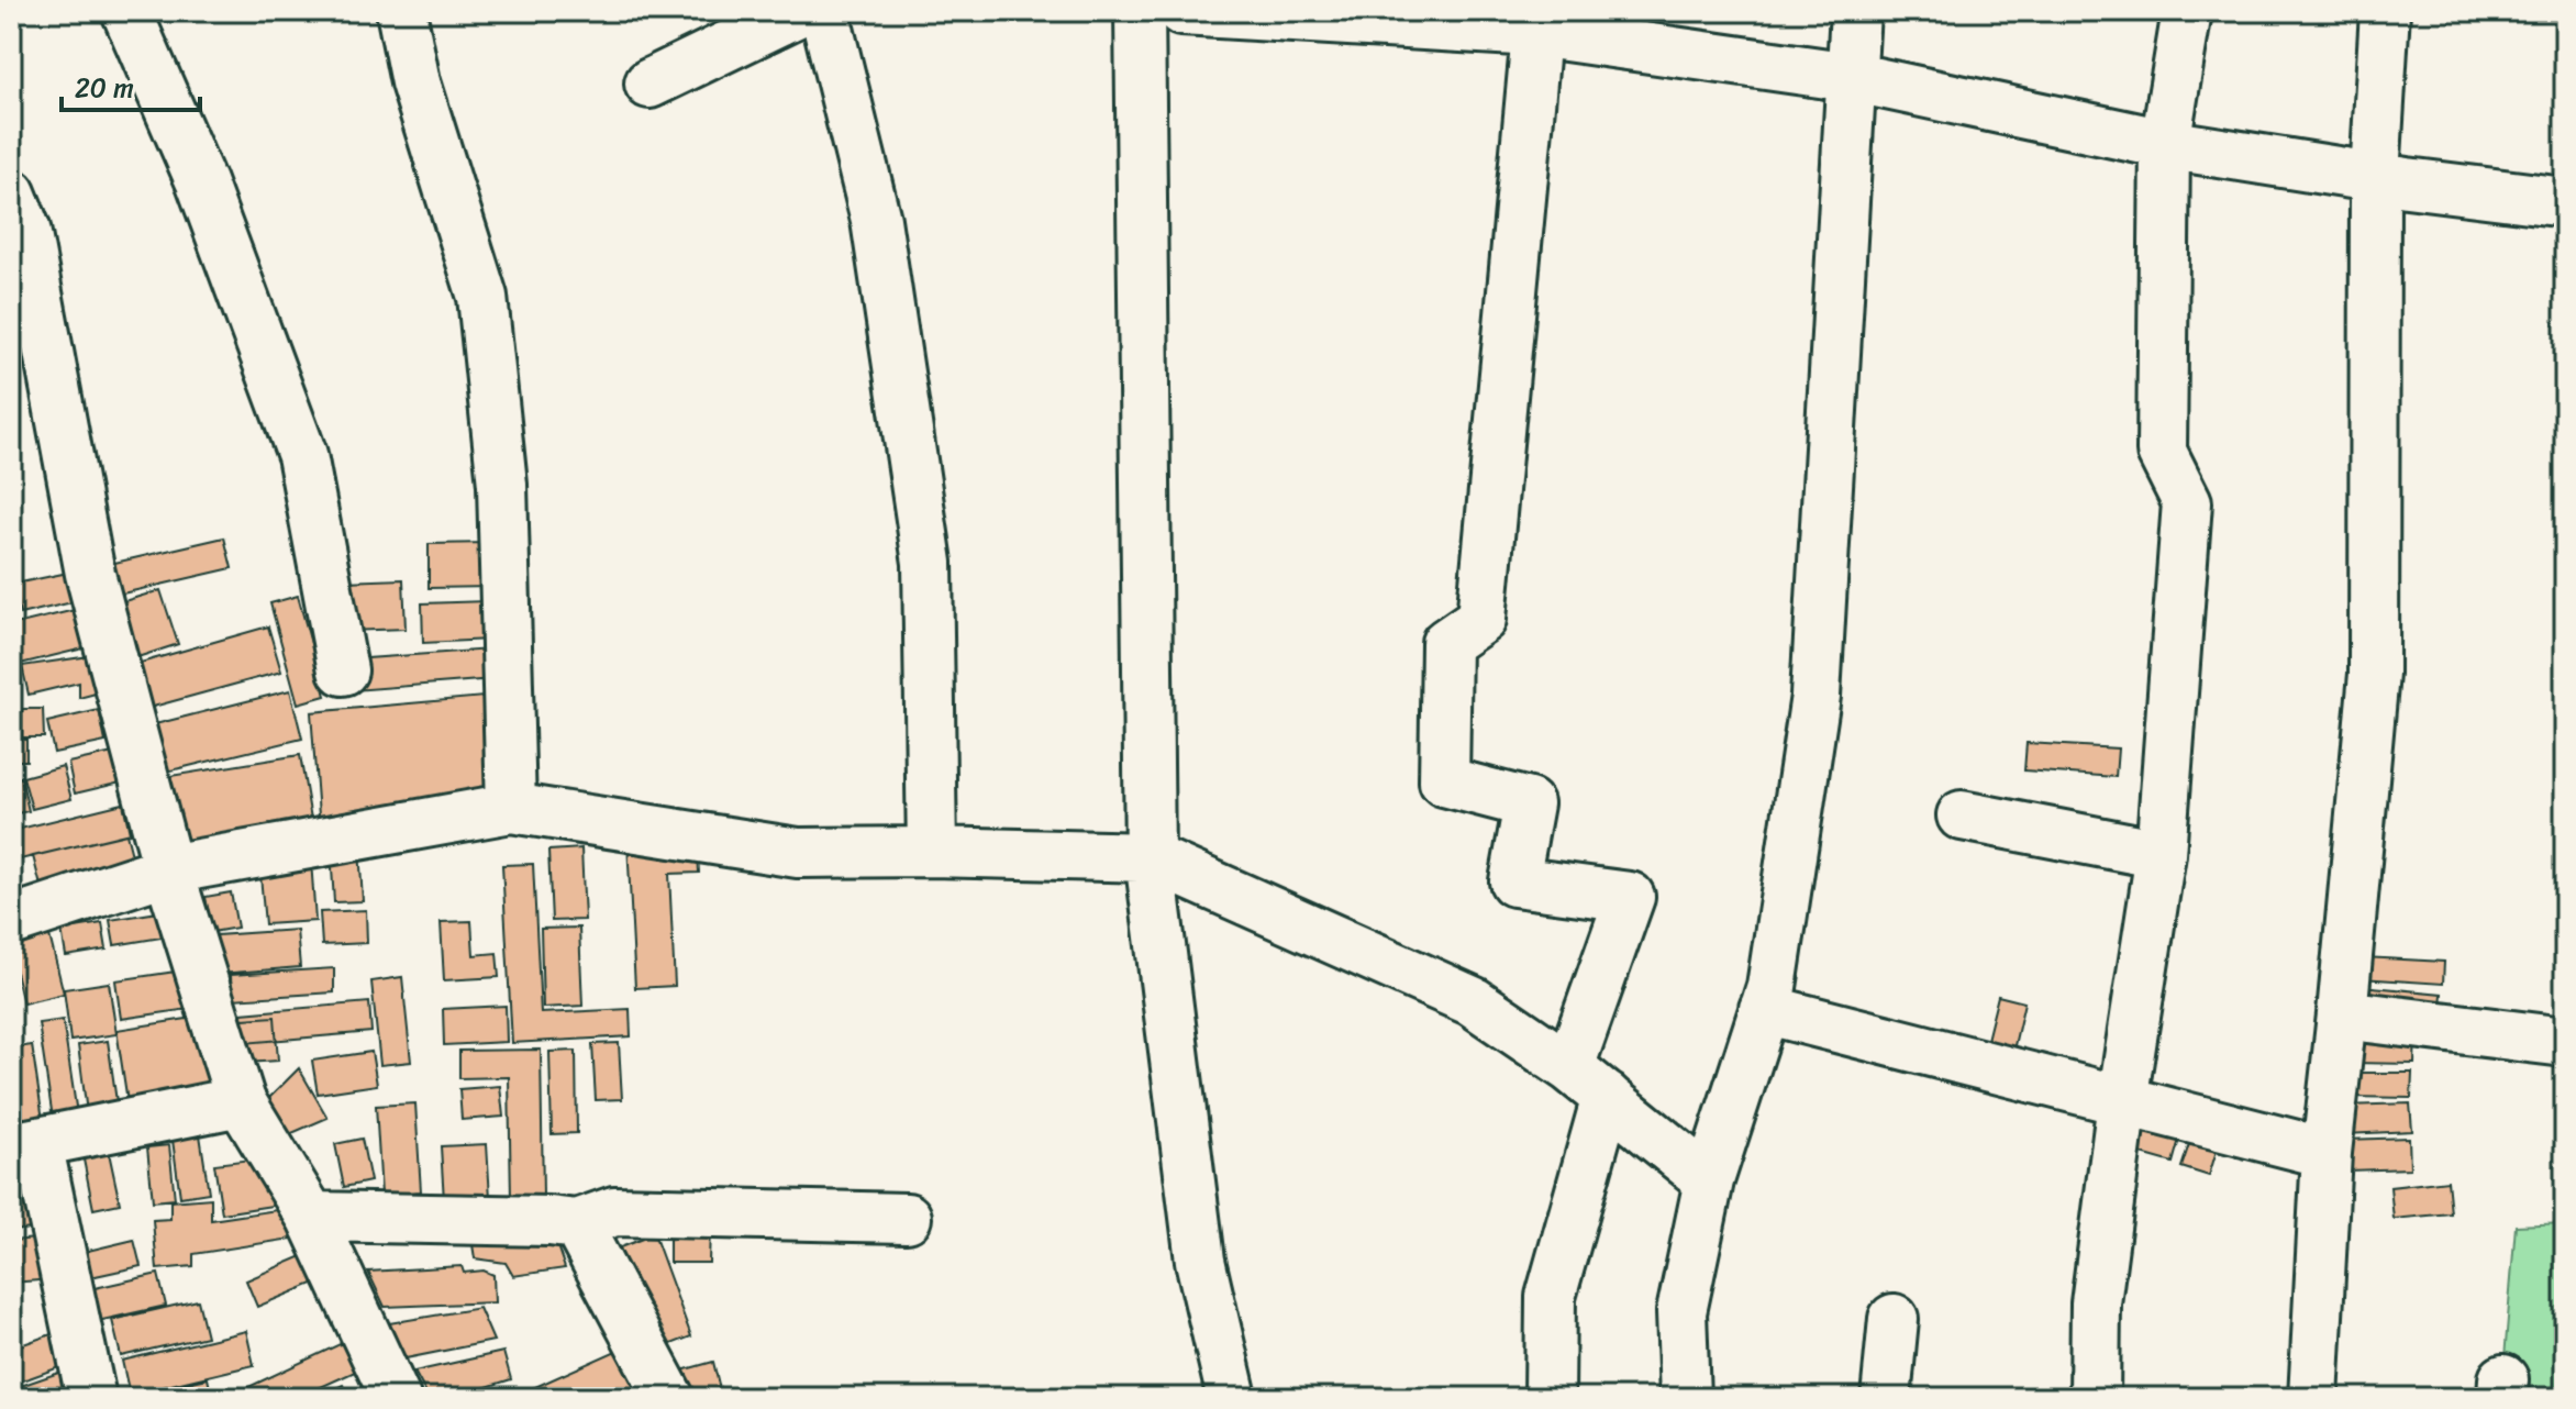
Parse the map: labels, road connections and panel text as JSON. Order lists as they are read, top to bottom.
{
  "scale_bar": "20 m"
}
